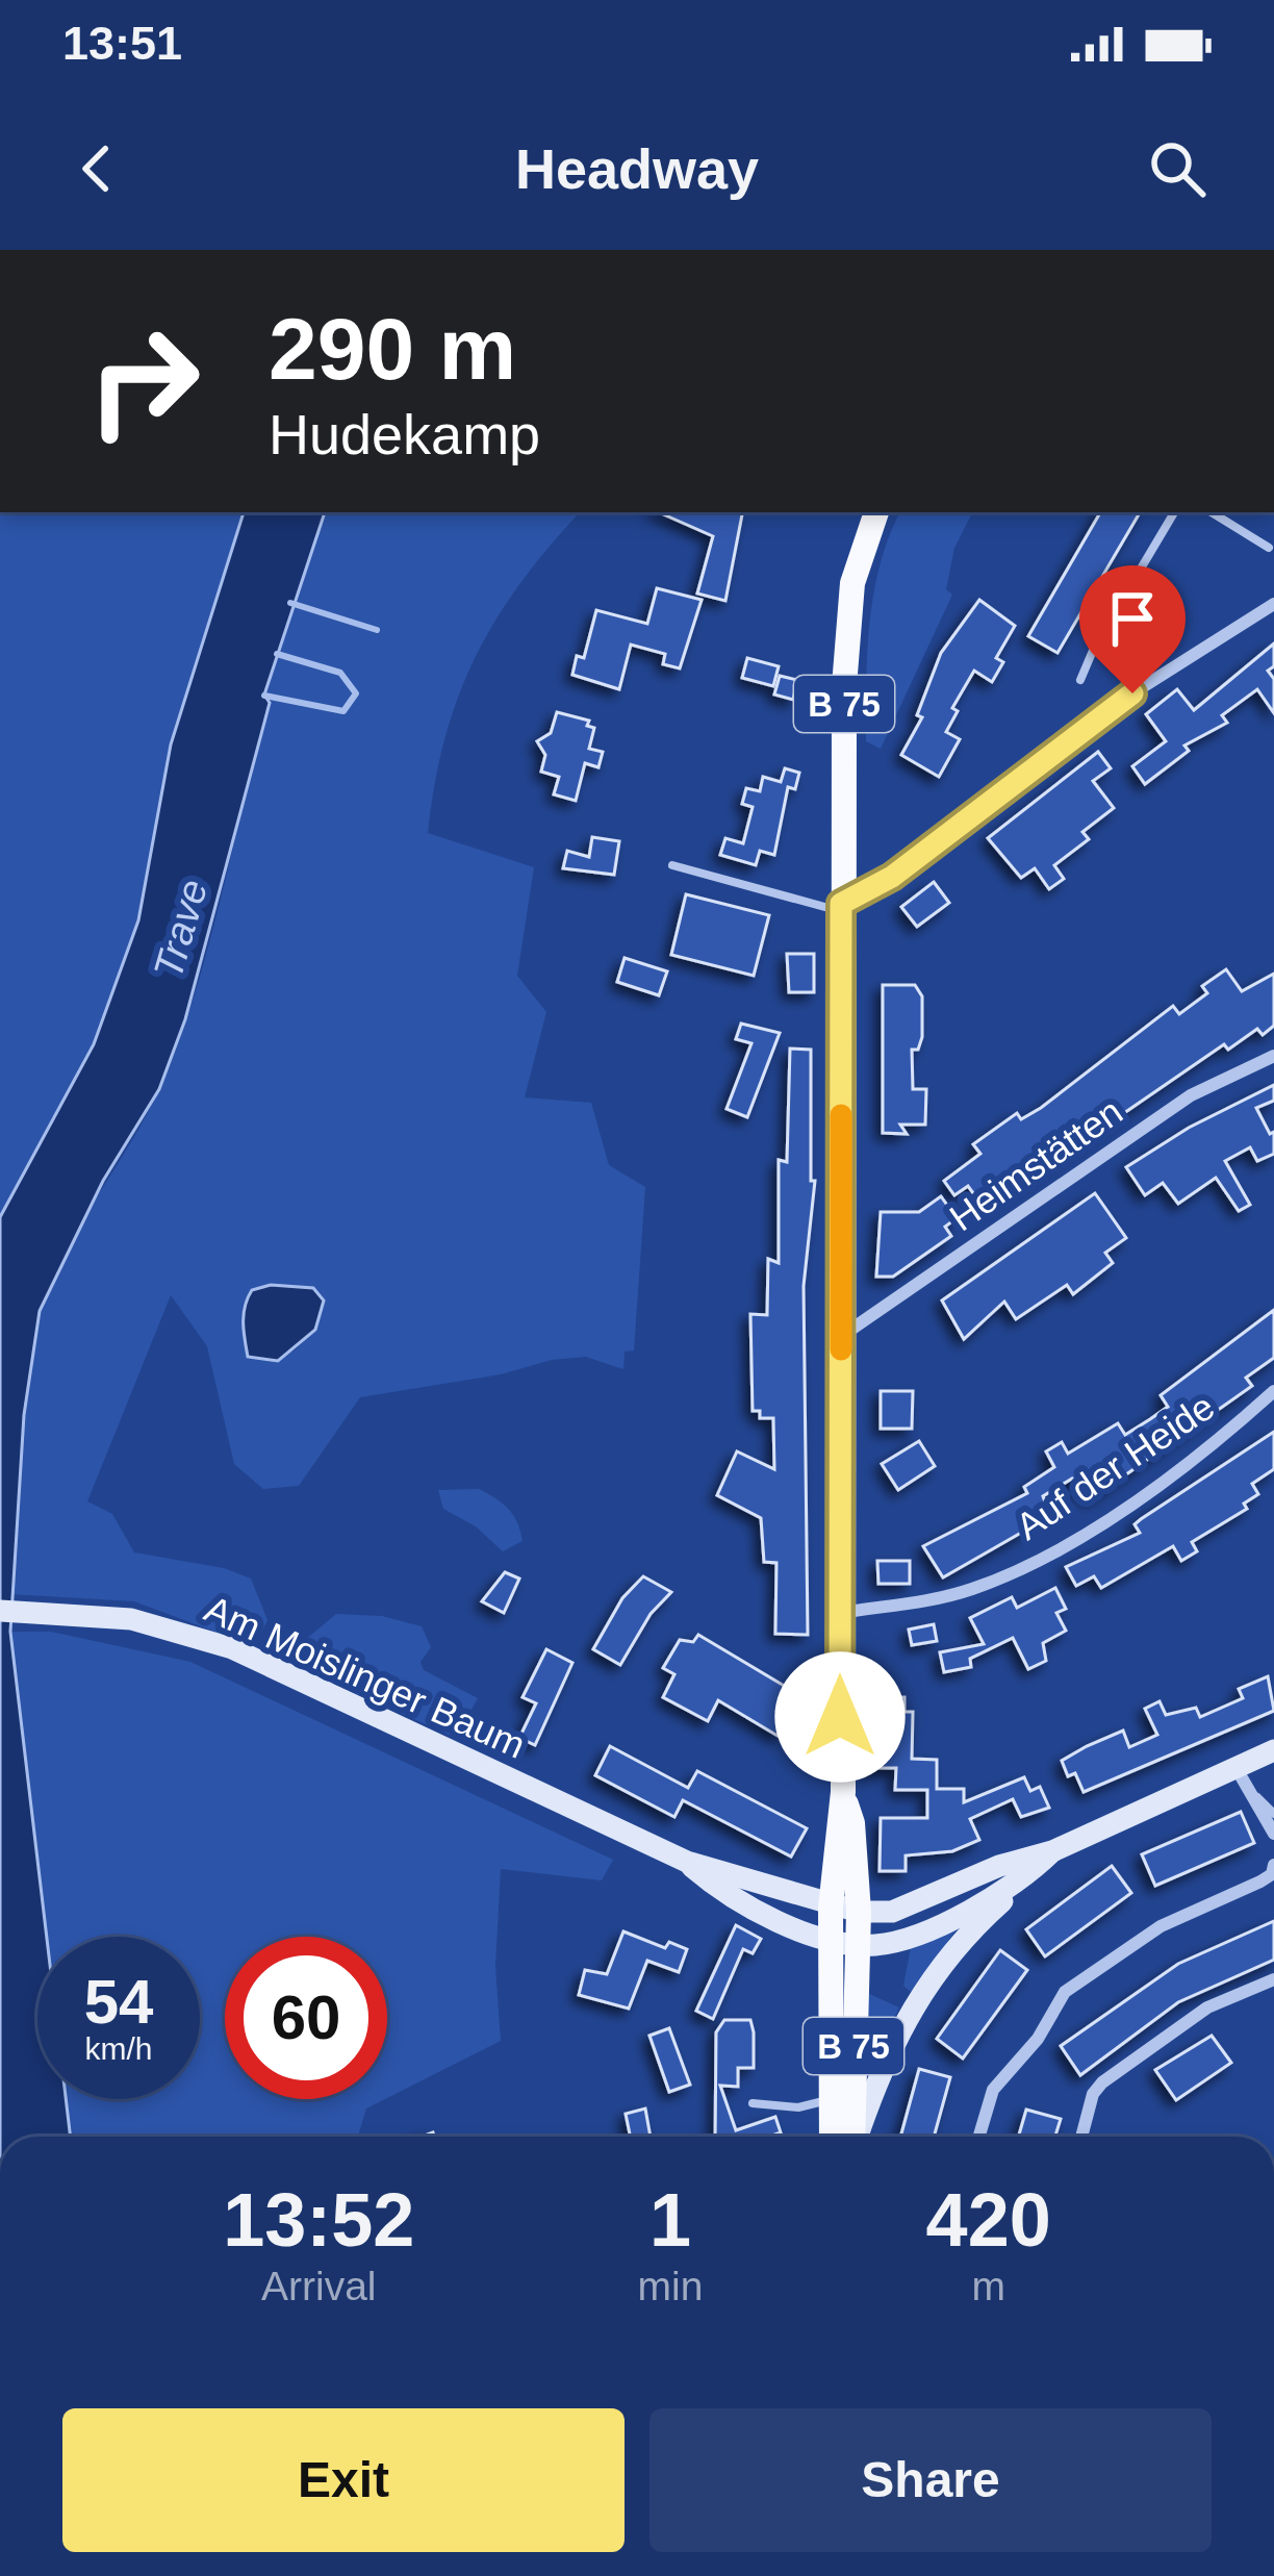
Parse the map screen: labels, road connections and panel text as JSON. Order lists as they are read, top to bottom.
{
  "streets": {
    "main road": ["B 75", "Am Moislinger Baum"],
    "street": ["Heimstätten", "Auf der Heide"]
  },
  "crossings": [
    ["B 75", "Heimstätten"],
    ["B 75", "Auf der Heide"],
    ["B 75", "Am Moislinger Baum"]
  ],
  "water": ["Trave"],
  "page": {
    "status": "13:51",
    "header": "Headway",
    "turn": ["290 m", "Hudekamp"],
    "speed": "54 km/h",
    "limit": "60",
    "eta": [
      "13:52",
      "Arrival",
      "1",
      "min",
      "420",
      "m"
    ],
    "buttons": ["Exit", "Share"]
  }
}
